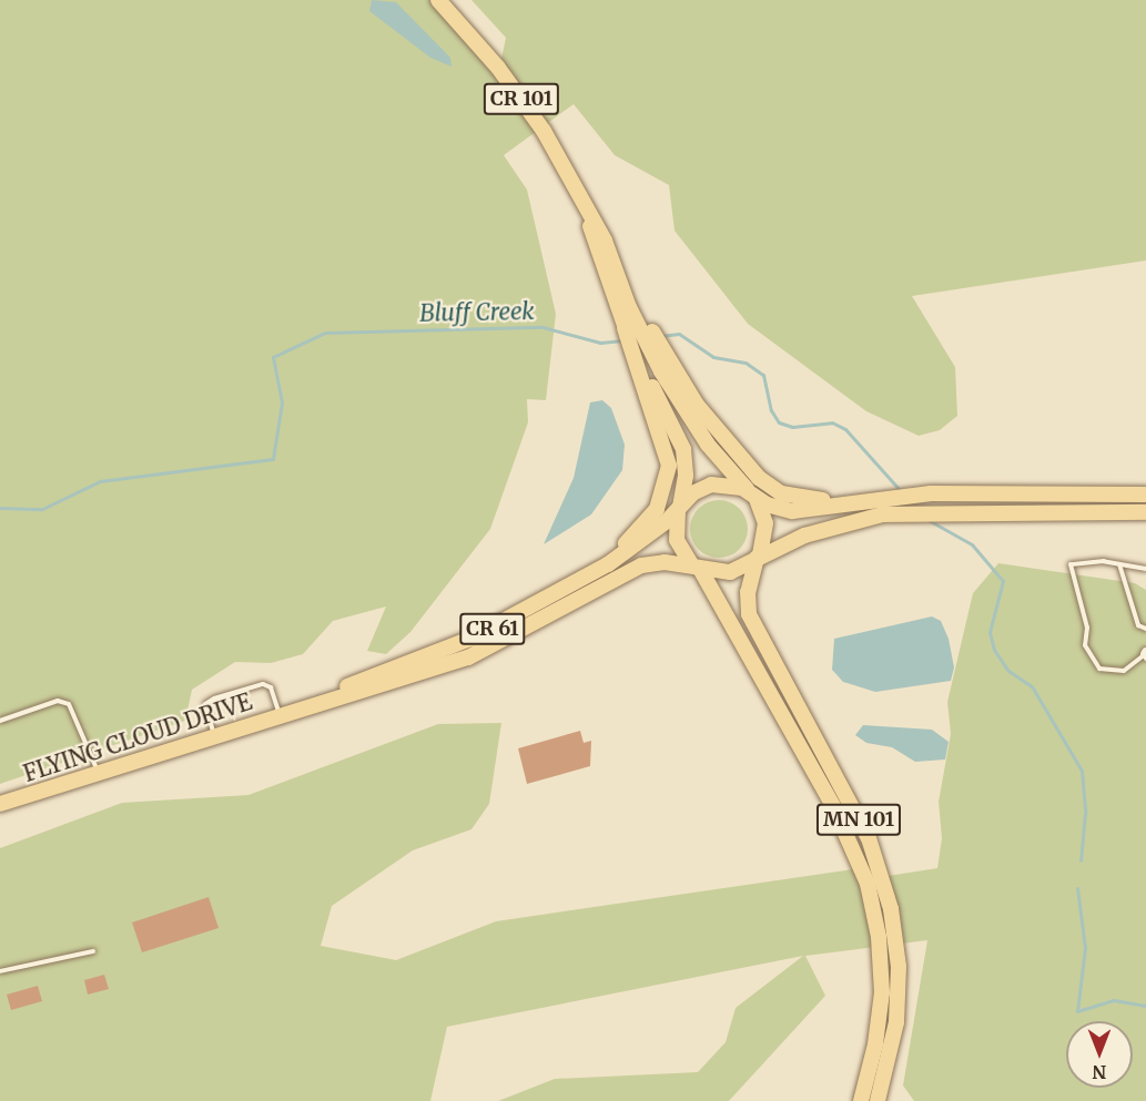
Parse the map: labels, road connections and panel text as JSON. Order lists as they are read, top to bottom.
{
  "streets": {
    "main road": [
      "CR 101",
      "CR 61",
      "FLYING CLOUD DRIVE",
      "MN 101"
    ]
  },
  "crossings": [
    ["FLYING CLOUD DRIVE", "MN 101"]
  ],
  "water": ["Bluff Creek"],
  "north": "bottom"
}
